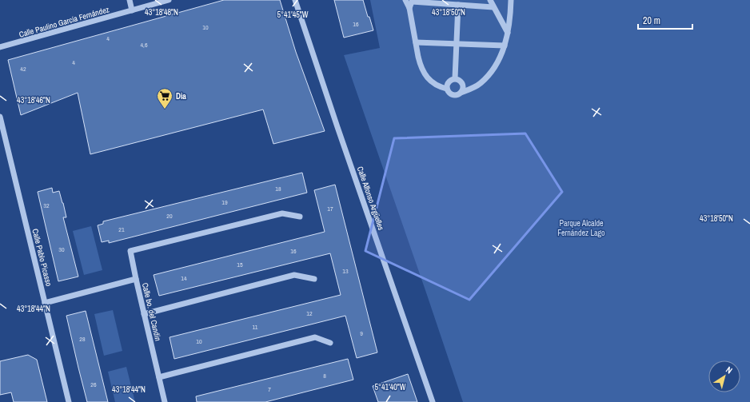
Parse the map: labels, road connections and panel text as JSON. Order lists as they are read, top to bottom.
{
  "streets": {
    "street": [
      "Calle Paulino García Fernández",
      "Calle Alfonso Argüelles",
      "Calle Pablo Picasso",
      "Calle bo. del Candin"
    ]
  },
  "crossings": [
    ["Calle Pablo Picasso", "Calle bo. del Candin"]
  ],
  "parks": ["Parque Alcalde Fernández Lago"],
  "places": {
    "supermarket": ["Dia"]
  },
  "house_numbers": [
    "16",
    "10",
    "4",
    "4,6",
    "4",
    "42",
    "18",
    "19",
    "32",
    "17",
    "20",
    "21",
    "30",
    "16",
    "15",
    "13",
    "14",
    "12",
    "11",
    "9",
    "28",
    "10",
    "8",
    "26",
    "7"
  ],
  "scale_bar": "20 m",
  "north": "top right",
  "coordinates": [
    "43°18'48\"N",
    "43°18'50\"N",
    "5°41'45\"W",
    "43°18'46\"N",
    "43°18'44\"N",
    "5°41'40\"W"
  ]
}
